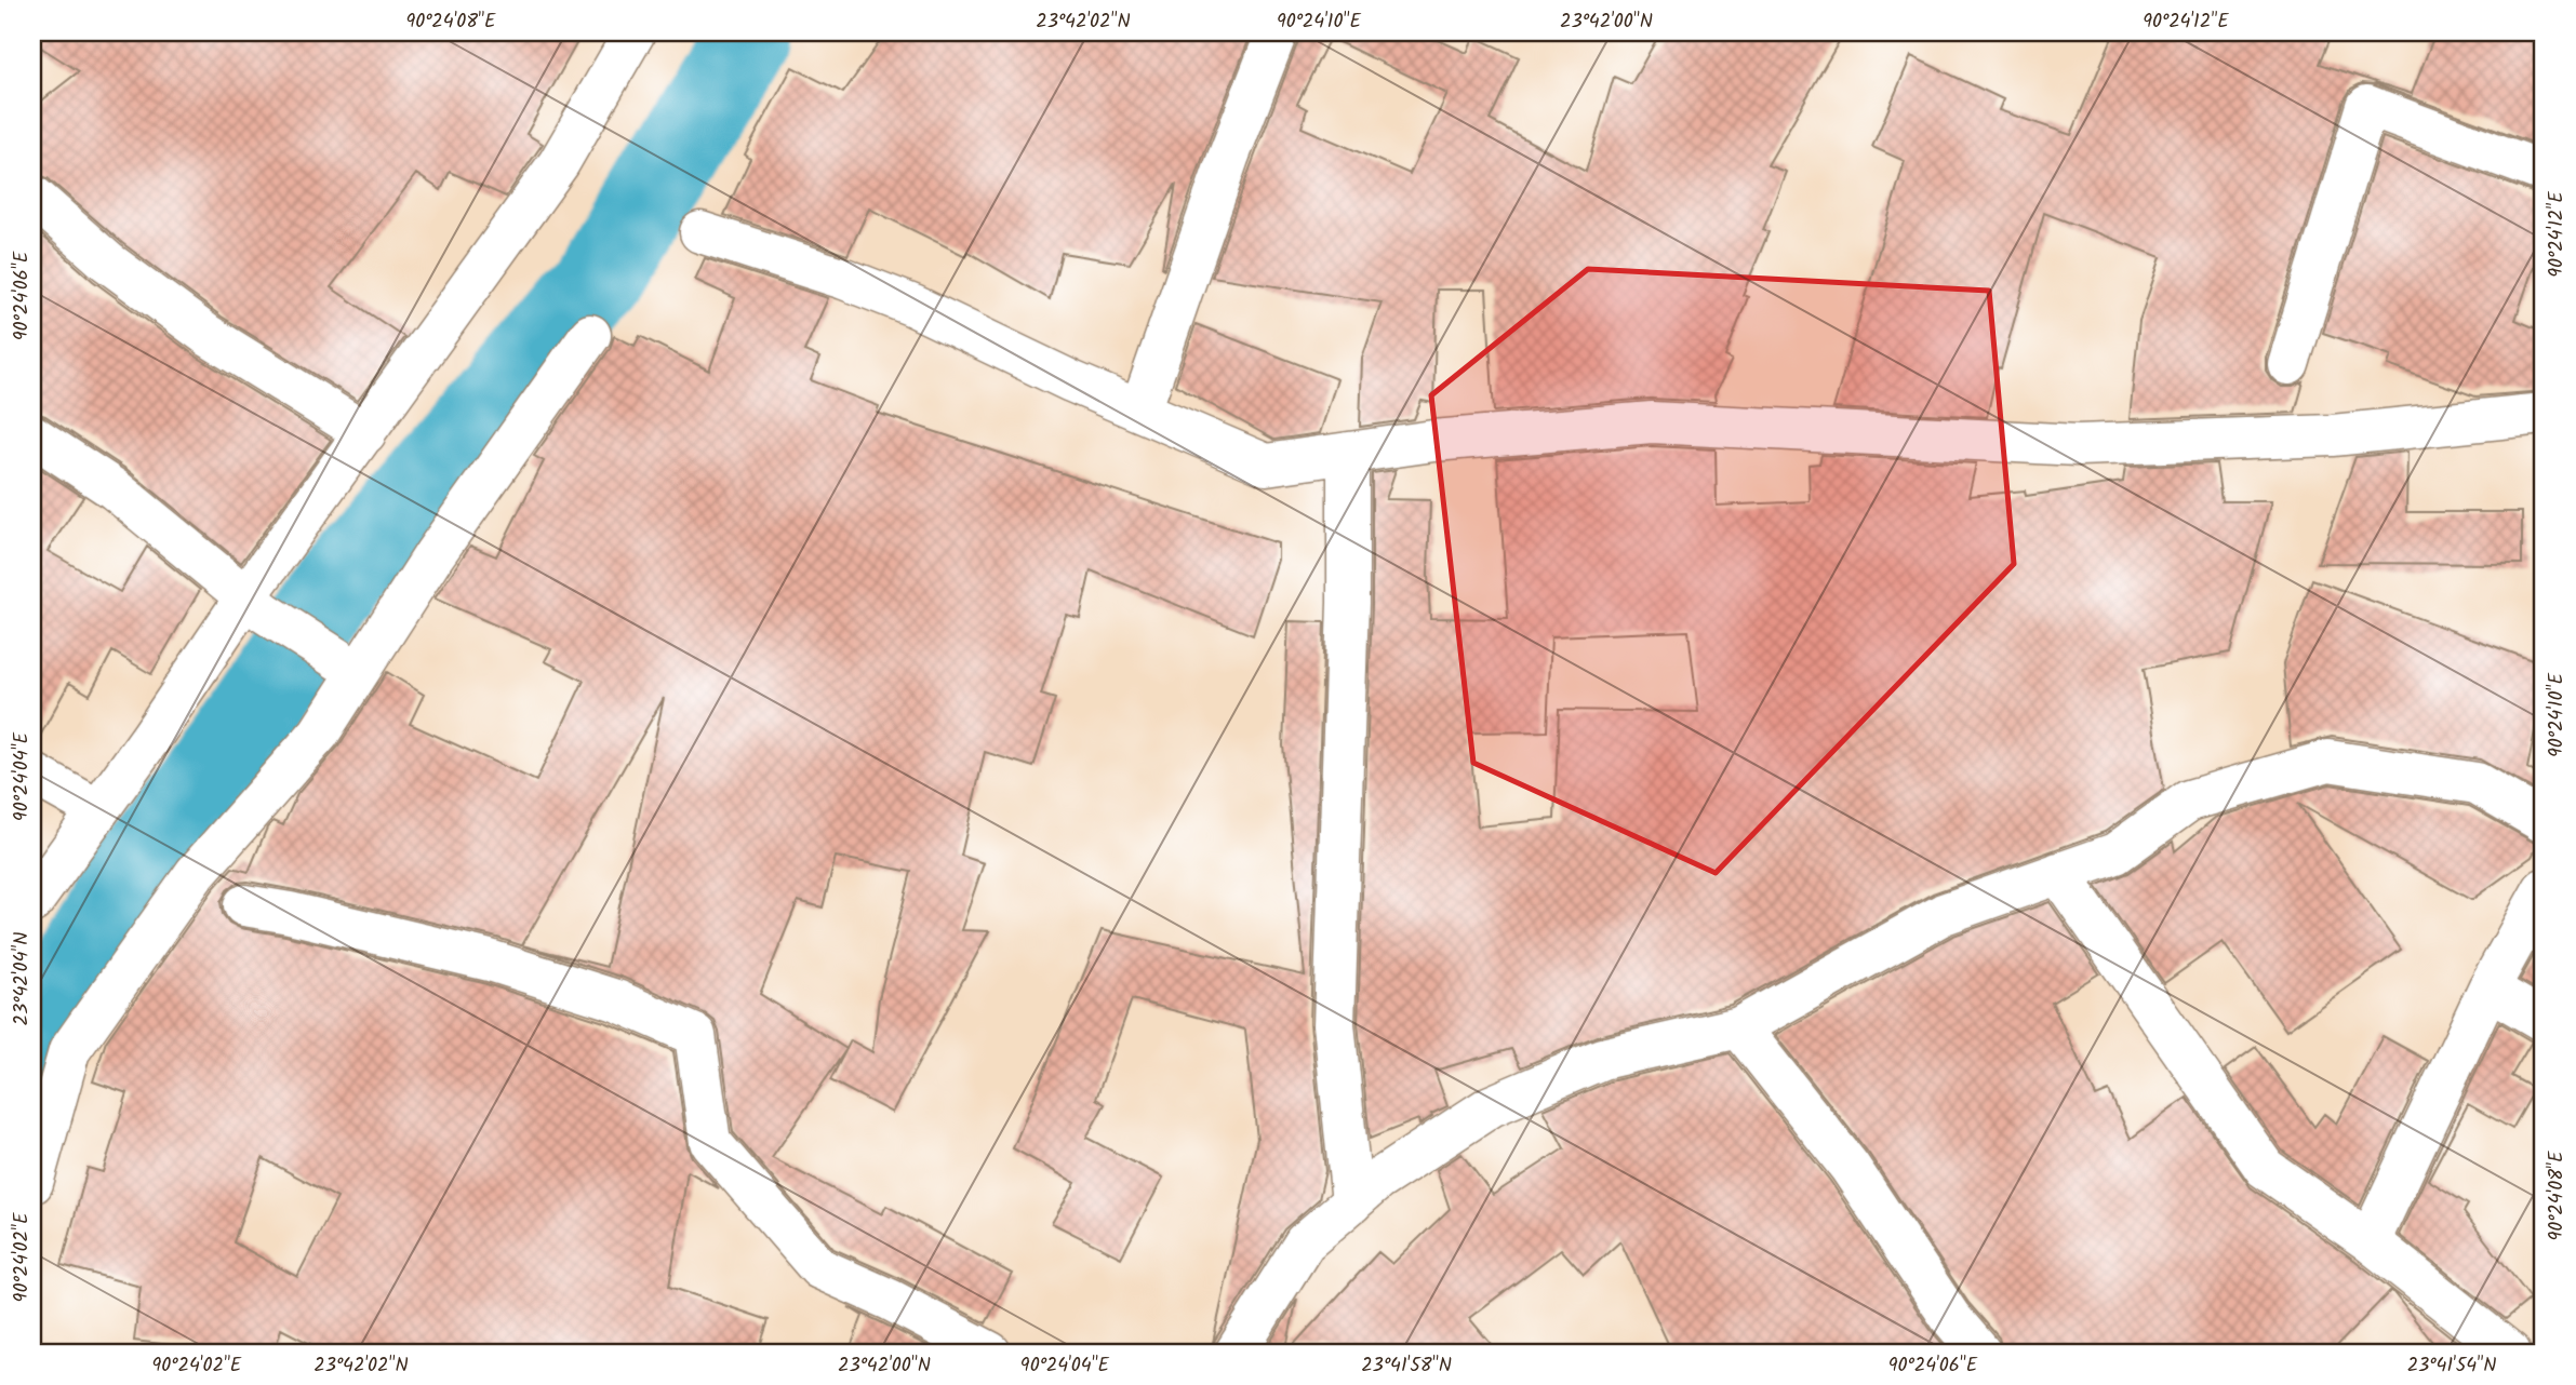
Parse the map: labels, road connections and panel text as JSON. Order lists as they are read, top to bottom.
{
  "coordinates": [
    "90°24'08\"E",
    "23°42'02\"N",
    "90°24'10\"E",
    "23°42'00\"N",
    "90°24'12\"E",
    "90°24'06\"E",
    "90°24'04\"E",
    "23°42'04\"N",
    "90°24'02\"E",
    "23°41'58\"N",
    "23°41'54\"N"
  ]
}
